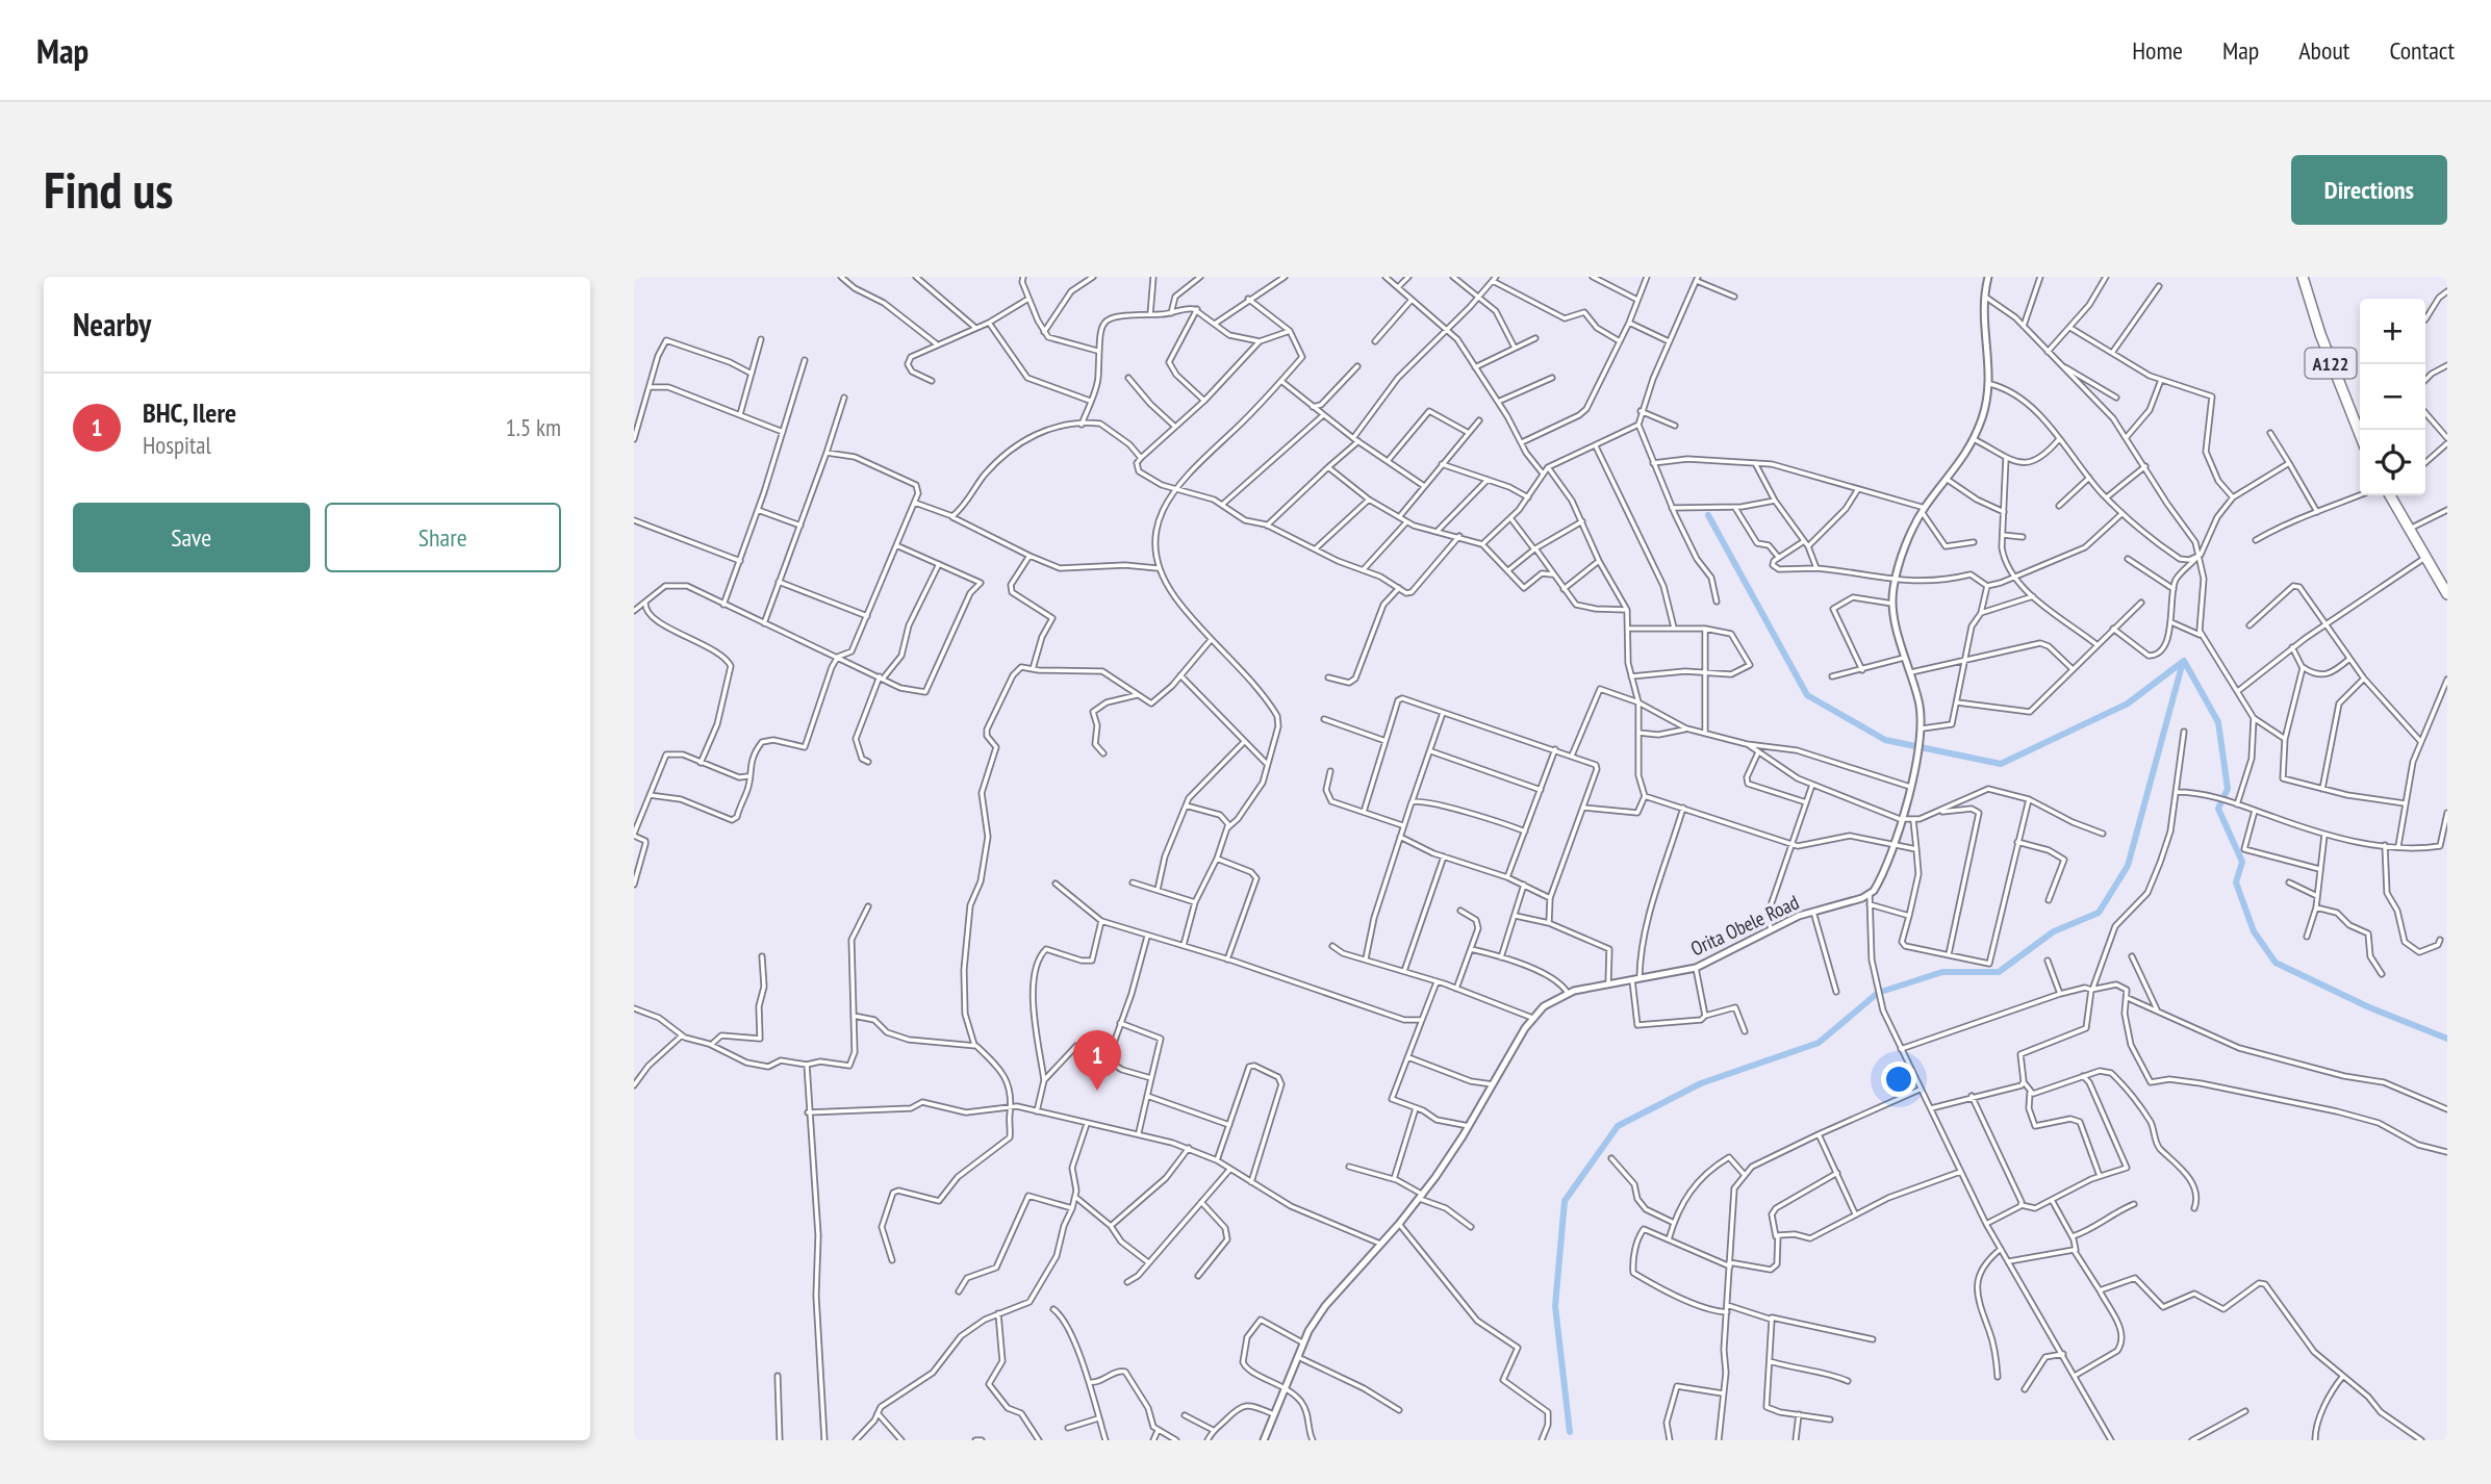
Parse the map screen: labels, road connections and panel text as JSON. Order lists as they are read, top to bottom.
{
  "streets": {
    "highway": ["A122"],
    "main road": ["Orita Obele Road"]
  },
  "page": {
    "header": "Map",
    "nav": [
      "Home",
      "Map",
      "About",
      "Contact"
    ],
    "buttons": [
      "Directions",
      ["Save", "Share"]
    ],
    "title": "Find us",
    "heading": "Nearby",
    "map_buttons": ["+", "−"],
    "list": [
      {
        "mark": "1",
        "name": "BHC, Ilere",
        "note": "Hospital",
        "value": "1.5 km"
      }
    ],
    "pins": "1"
  }
}
